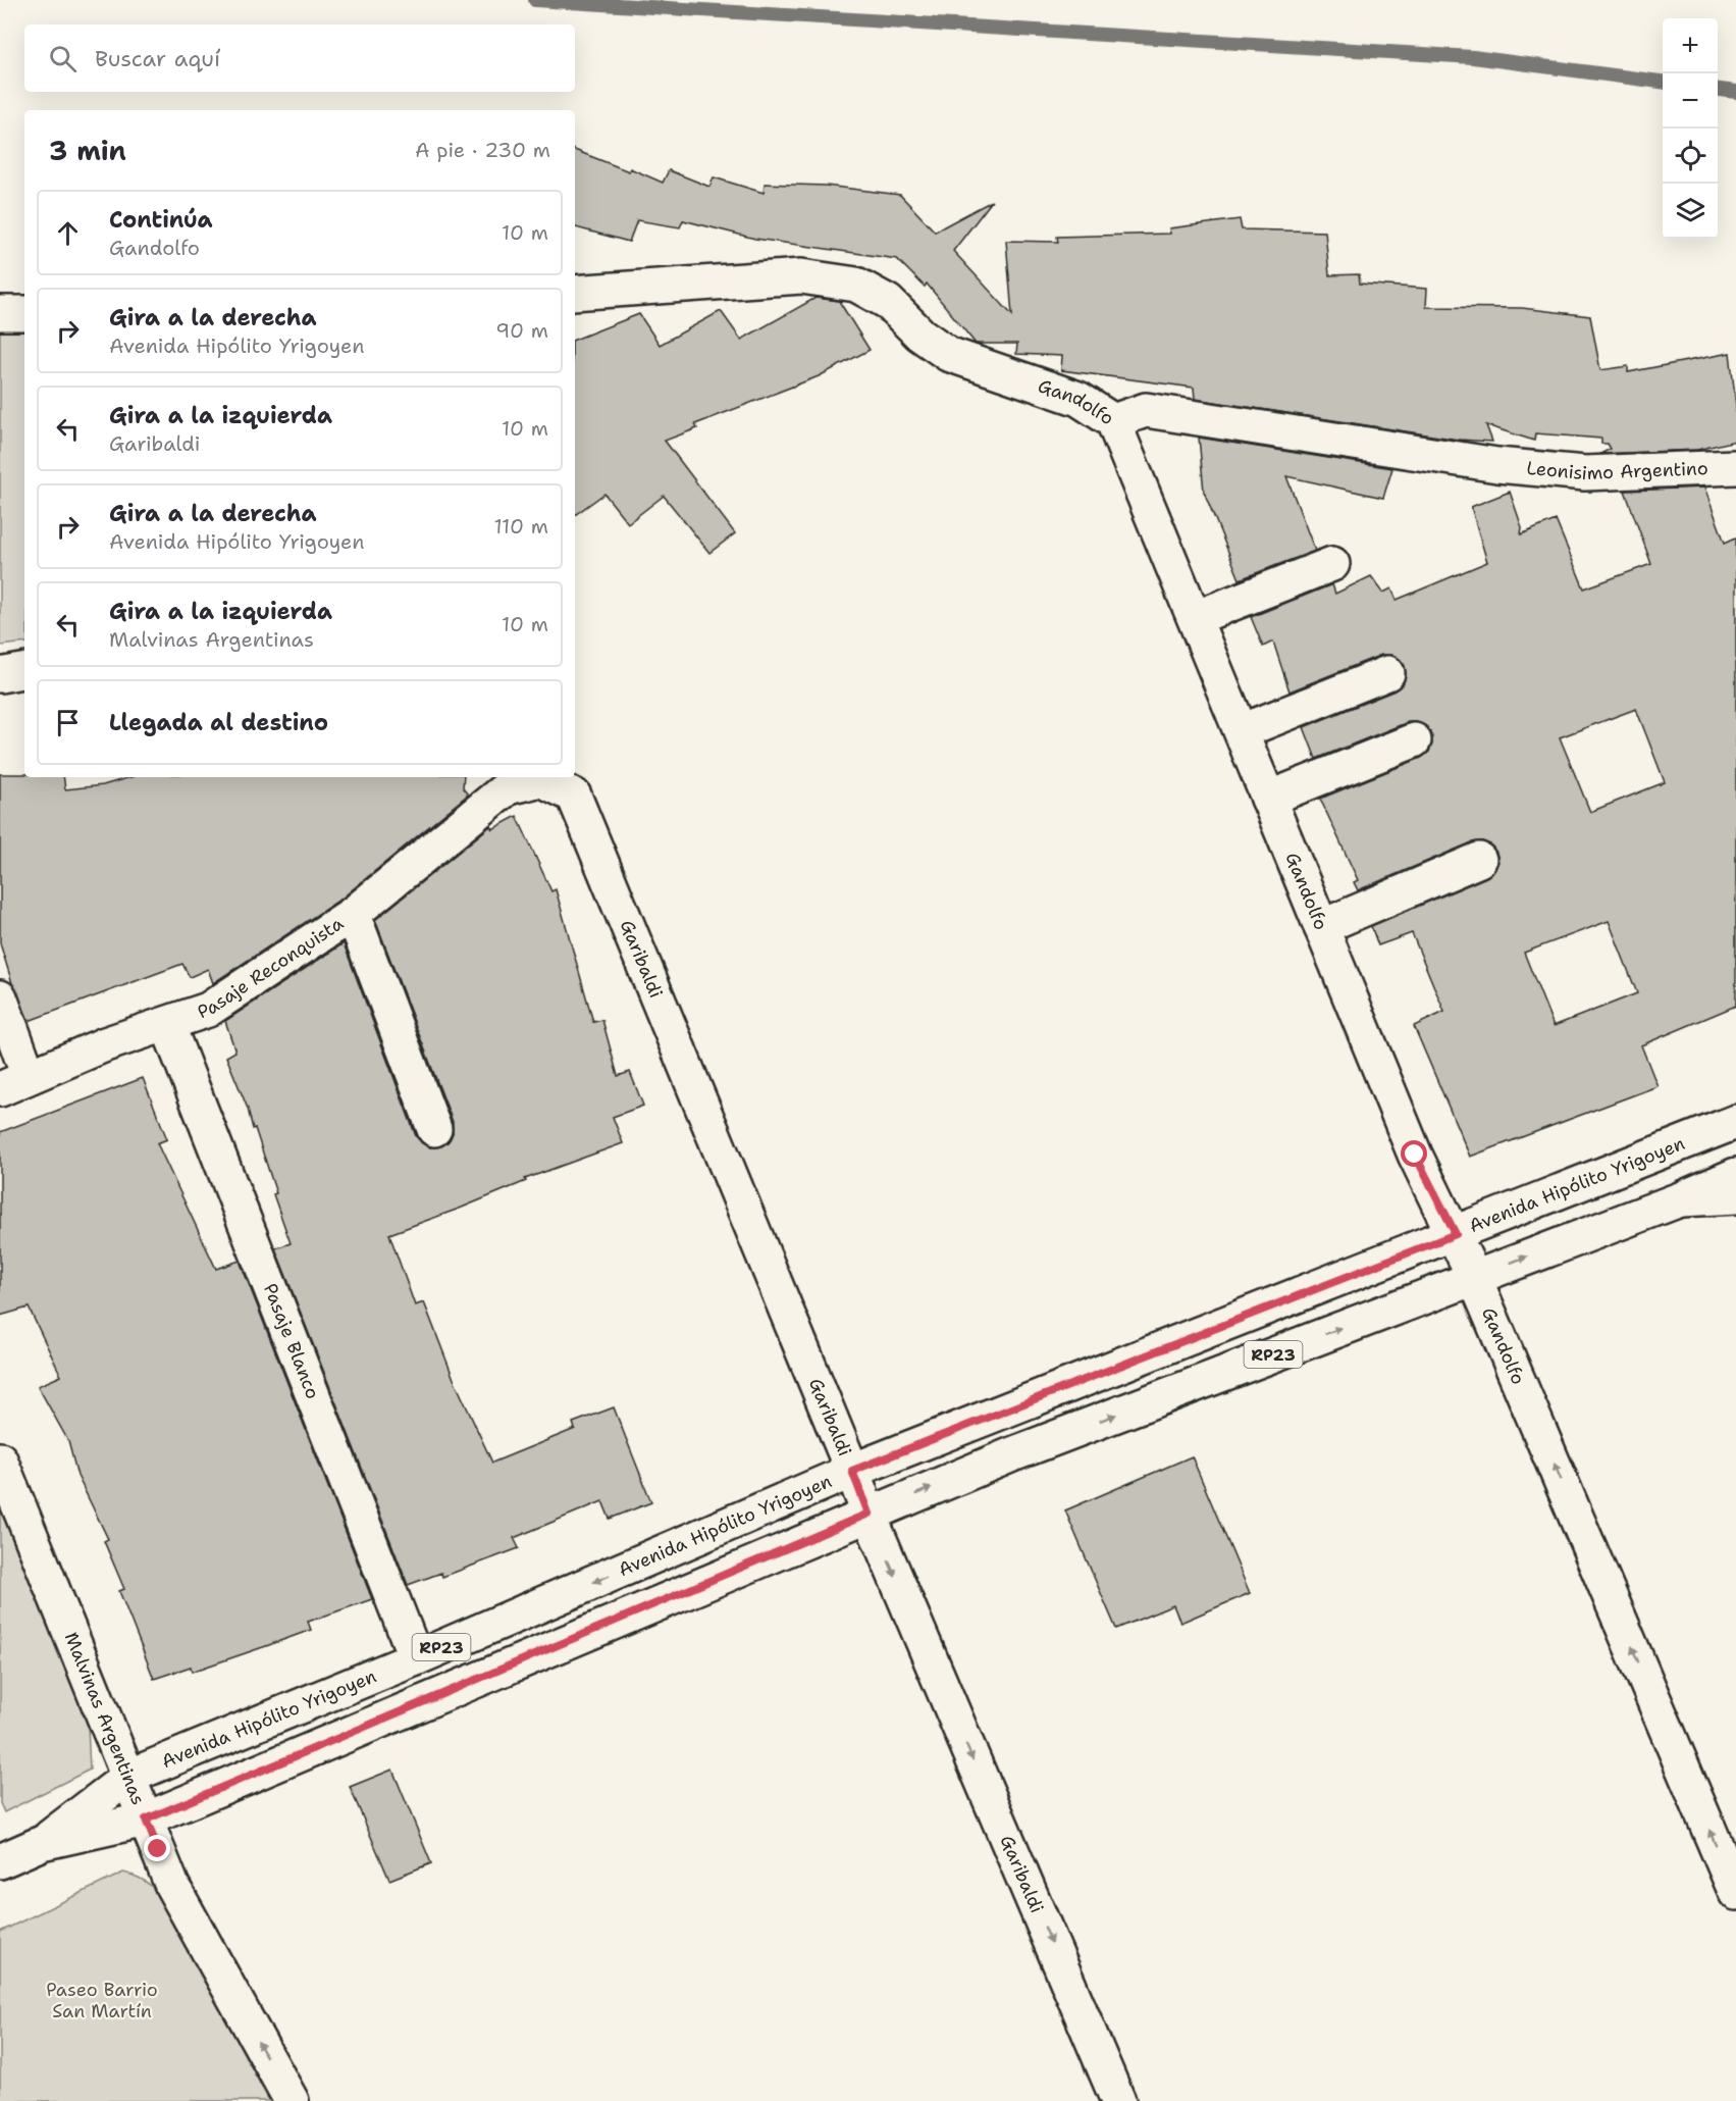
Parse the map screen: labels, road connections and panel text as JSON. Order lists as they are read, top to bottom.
{
  "streets": {
    "street": [
      "Gandolfo",
      "Leonisimo Argentino",
      "Garibaldi",
      "Pasaje Reconquista",
      "Avenida Hipólito Yrigoyen",
      "Pasaje Blanco",
      "RP23",
      "Malvinas Argentinas"
    ]
  },
  "crossings": [
    ["Gandolfo", "Leonisimo Argentino"],
    ["Gandolfo", "Avenida Hipólito Yrigoyen"],
    ["Garibaldi", "Pasaje Reconquista"],
    ["Garibaldi", "Avenida Hipólito Yrigoyen"],
    ["Pasaje Reconquista", "Pasaje Blanco"],
    ["Avenida Hipólito Yrigoyen", "Pasaje Blanco"],
    ["Avenida Hipólito Yrigoyen", "Malvinas Argentinas"]
  ],
  "one_way": ["Garibaldi", "Malvinas Argentinas"],
  "parks": ["Paseo Barrio San Martín"],
  "page": {
    "map_buttons": ["+", "−"],
    "search": "Buscar aquí",
    "heading": ["3 min", "A pie · 230 m"],
    "list": [
      ["Continúa", "Gandolfo", "10 m"],
      ["Gira a la derecha", "Avenida Hipólito Yrigoyen", "90 m"],
      ["Gira a la izquierda", "Garibaldi", "10 m"],
      ["Gira a la derecha", "Avenida Hipólito Yrigoyen", "110 m"],
      ["Gira a la izquierda", "Malvinas Argentinas", "10 m"],
      "Llegada al destino"
    ]
  }
}
